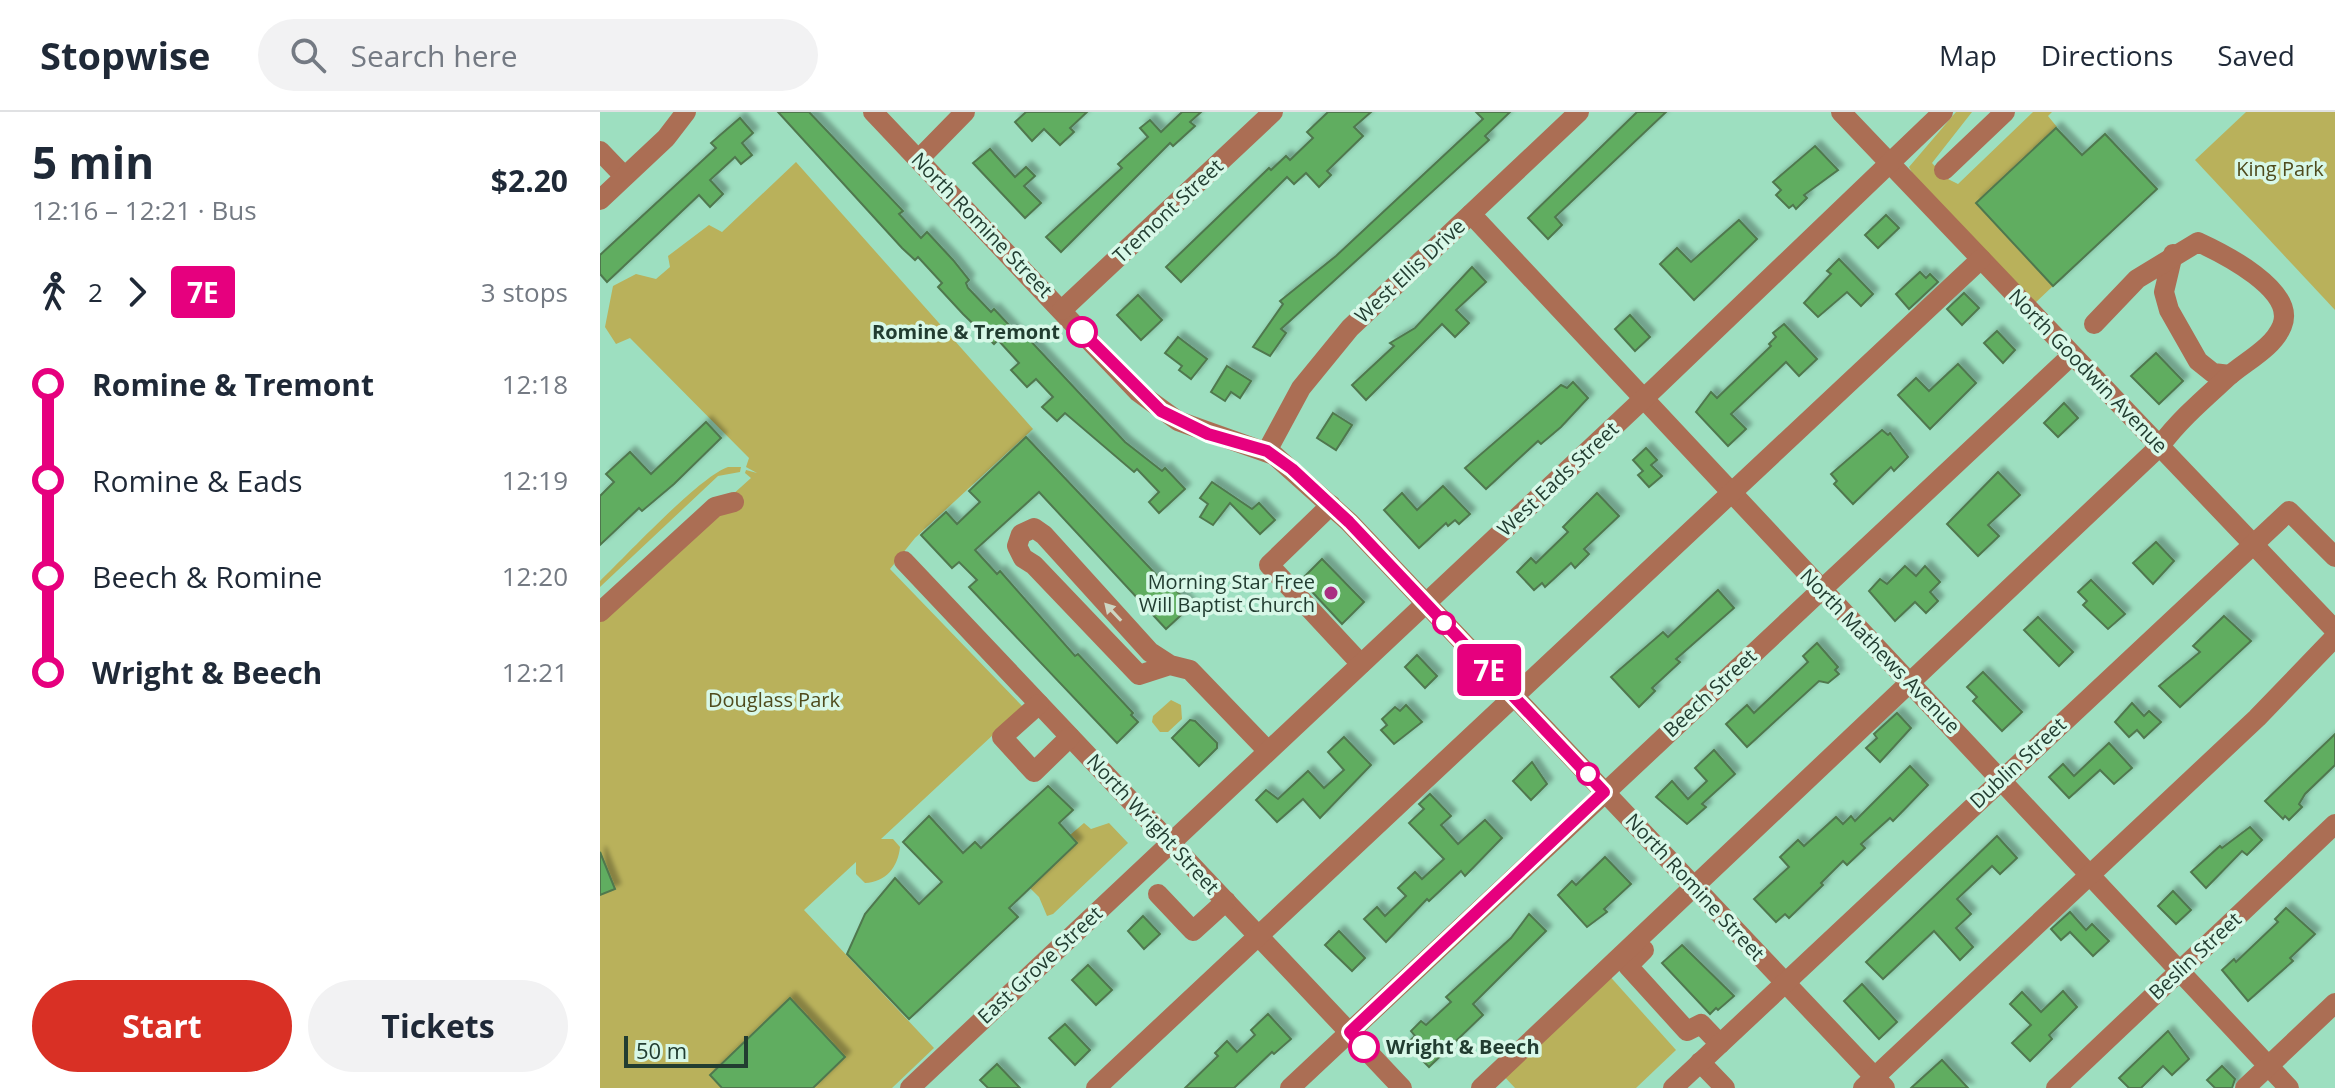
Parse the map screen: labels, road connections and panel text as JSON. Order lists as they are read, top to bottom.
{
  "streets": {
    "street": [
      "Tremont Street",
      "North Romine Street",
      "West Ellis Drive",
      "North Goodwin Avenue",
      "West Eads Street",
      "North Mathews Avenue",
      "Beech Street",
      "Dublin Street",
      "North Wright Street",
      "Beslin Street",
      "East Grove Street"
    ]
  },
  "crossings": [
    ["Tremont Street", "North Romine Street"],
    ["North Romine Street", "West Ellis Drive"],
    ["North Romine Street", "West Eads Street"],
    ["North Romine Street", "Beech Street"],
    ["North Romine Street", "Dublin Street"],
    ["West Ellis Drive", "North Mathews Avenue"],
    ["North Goodwin Avenue", "West Eads Street"],
    ["North Goodwin Avenue", "Beech Street"],
    ["North Goodwin Avenue", "Dublin Street"],
    ["West Eads Street", "North Mathews Avenue"],
    ["West Eads Street", "North Wright Street"],
    ["West Eads Street", "East Grove Street"],
    ["North Mathews Avenue", "Beech Street"],
    ["North Mathews Avenue", "Dublin Street"],
    ["North Mathews Avenue", "Beslin Street"],
    ["Beech Street", "North Wright Street"],
    ["North Wright Street", "East Grove Street"]
  ],
  "parks": ["King Park", "Douglass Park"],
  "places": ["Romine & Tremont", "Morning Star Free Will Baptist Church", "Wright & Beech"],
  "lines": ["bus line 7E"],
  "scale_bar": "50 m",
  "page": {
    "header": "Stopwise",
    "search": "Search here",
    "nav": ["Map", "Directions", "Saved"],
    "heading": ["5 min", "12:16 – 12:21 · Bus", "$2.20"],
    "on_map": "7E",
    "legs": ["2", "7E", "3 stops"],
    "list": [
      {
        "name": "Romine & Tremont",
        "value": "12:18"
      },
      {
        "name": "Romine & Eads",
        "value": "12:19"
      },
      {
        "name": "Beech & Romine",
        "value": "12:20"
      },
      {
        "name": "Wright & Beech",
        "value": "12:21"
      }
    ],
    "buttons": ["Start", "Tickets"],
    "scale": "50 m"
  }
}
